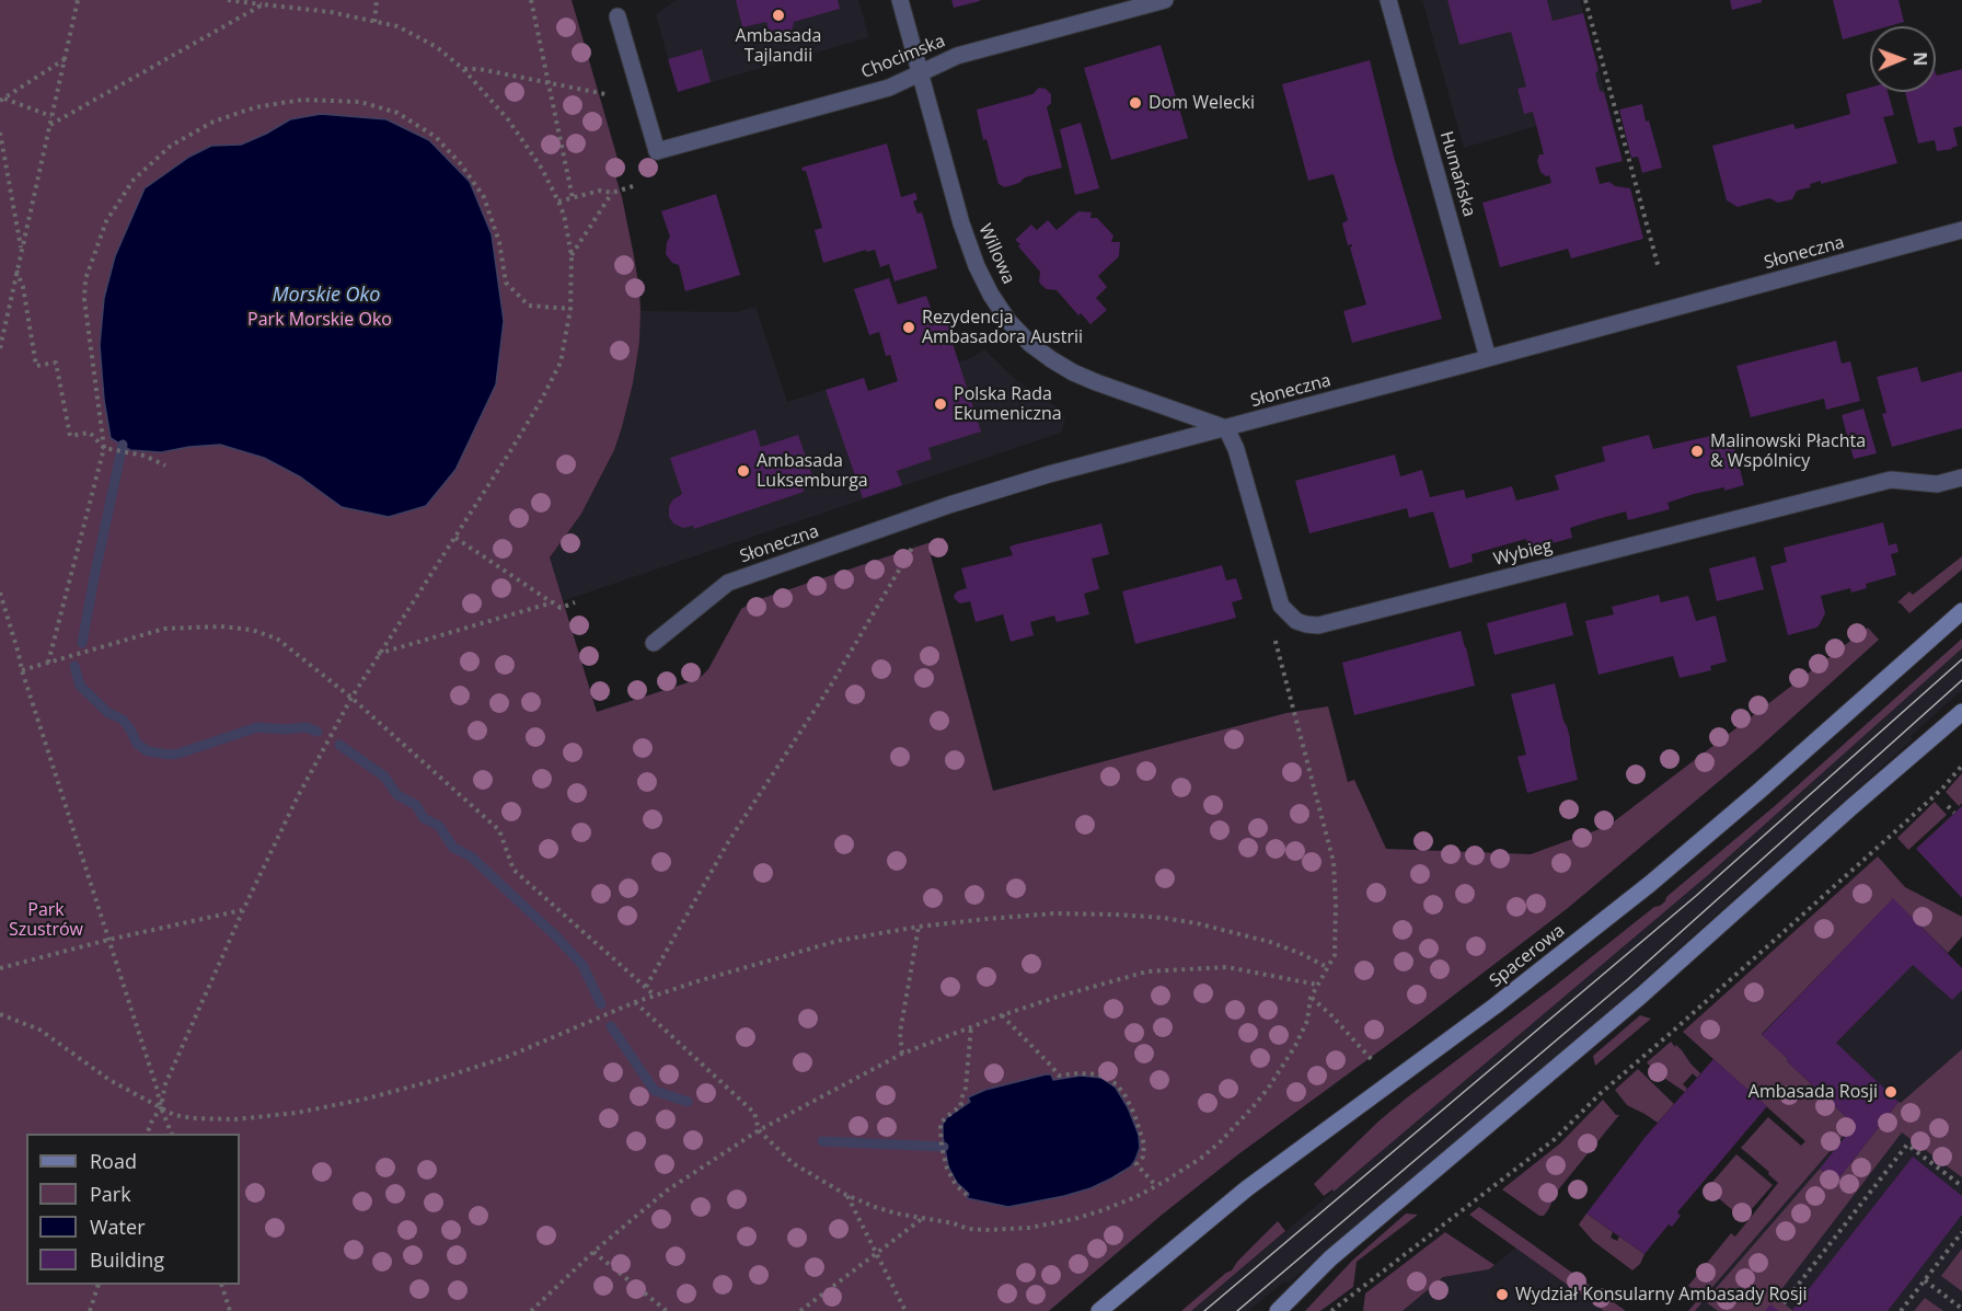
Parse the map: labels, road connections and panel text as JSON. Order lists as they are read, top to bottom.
{
  "streets": {
    "main road": ["Spacerowa"],
    "street": [
      "Chocimska",
      "Humańska",
      "Słoneczna",
      "Willowa",
      "Wybieg"
    ]
  },
  "crossings": [
    ["Chocimska", "Willowa"],
    ["Humańska", "Słoneczna"],
    ["Słoneczna", "Willowa"],
    ["Słoneczna", "Wybieg"],
    ["Willowa", "Wybieg"]
  ],
  "water": ["Morskie Oko"],
  "parks": ["Park Morskie Oko", "Park Szustrów"],
  "places": [
    "Ambasada Tajlandii",
    "Dom Welecki",
    "Rezydencja Ambasadora Austrii",
    "Polska Rada Ekumeniczna",
    "Malinowski Płachta & Wspólnicy",
    "Ambasada Luksemburga",
    "Ambasada Rosji",
    "Wydział Konsularny Ambasady Rosji"
  ],
  "legend": [
    "Road",
    "Park",
    "Water",
    "Building"
  ],
  "north": "right"
}
